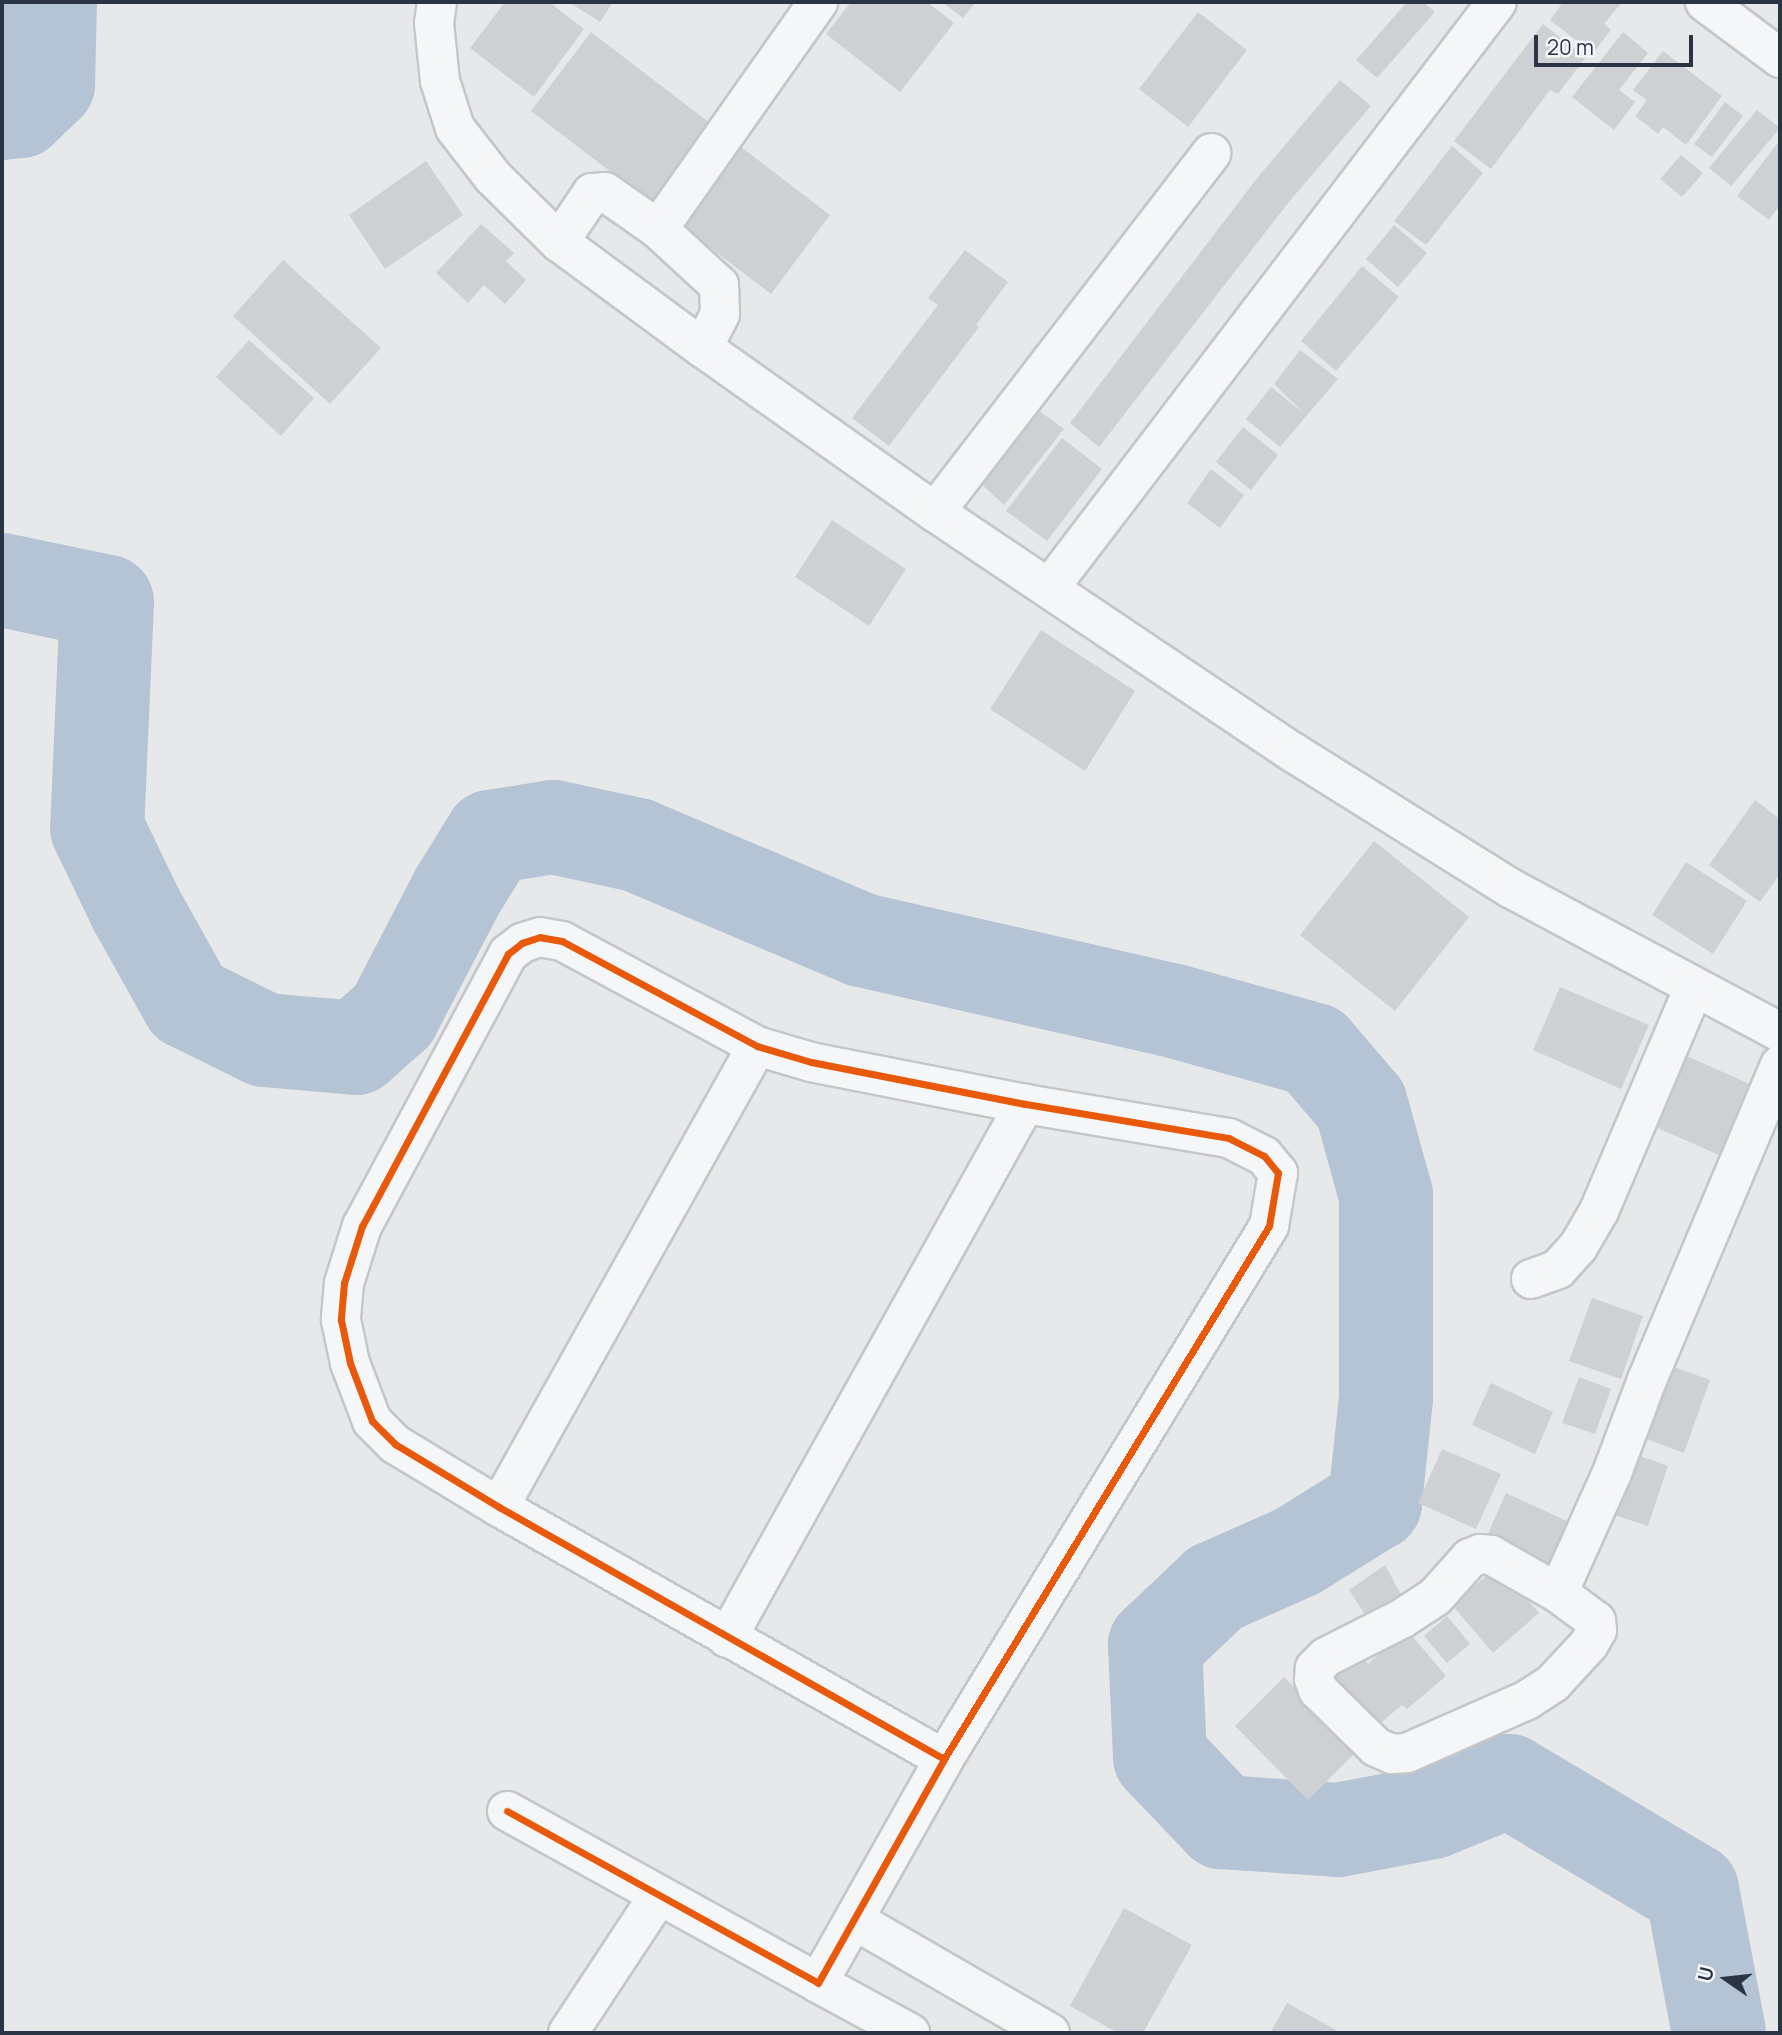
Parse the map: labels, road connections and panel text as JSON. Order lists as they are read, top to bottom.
{
  "scale_bar": "20 m",
  "north": "left"
}
